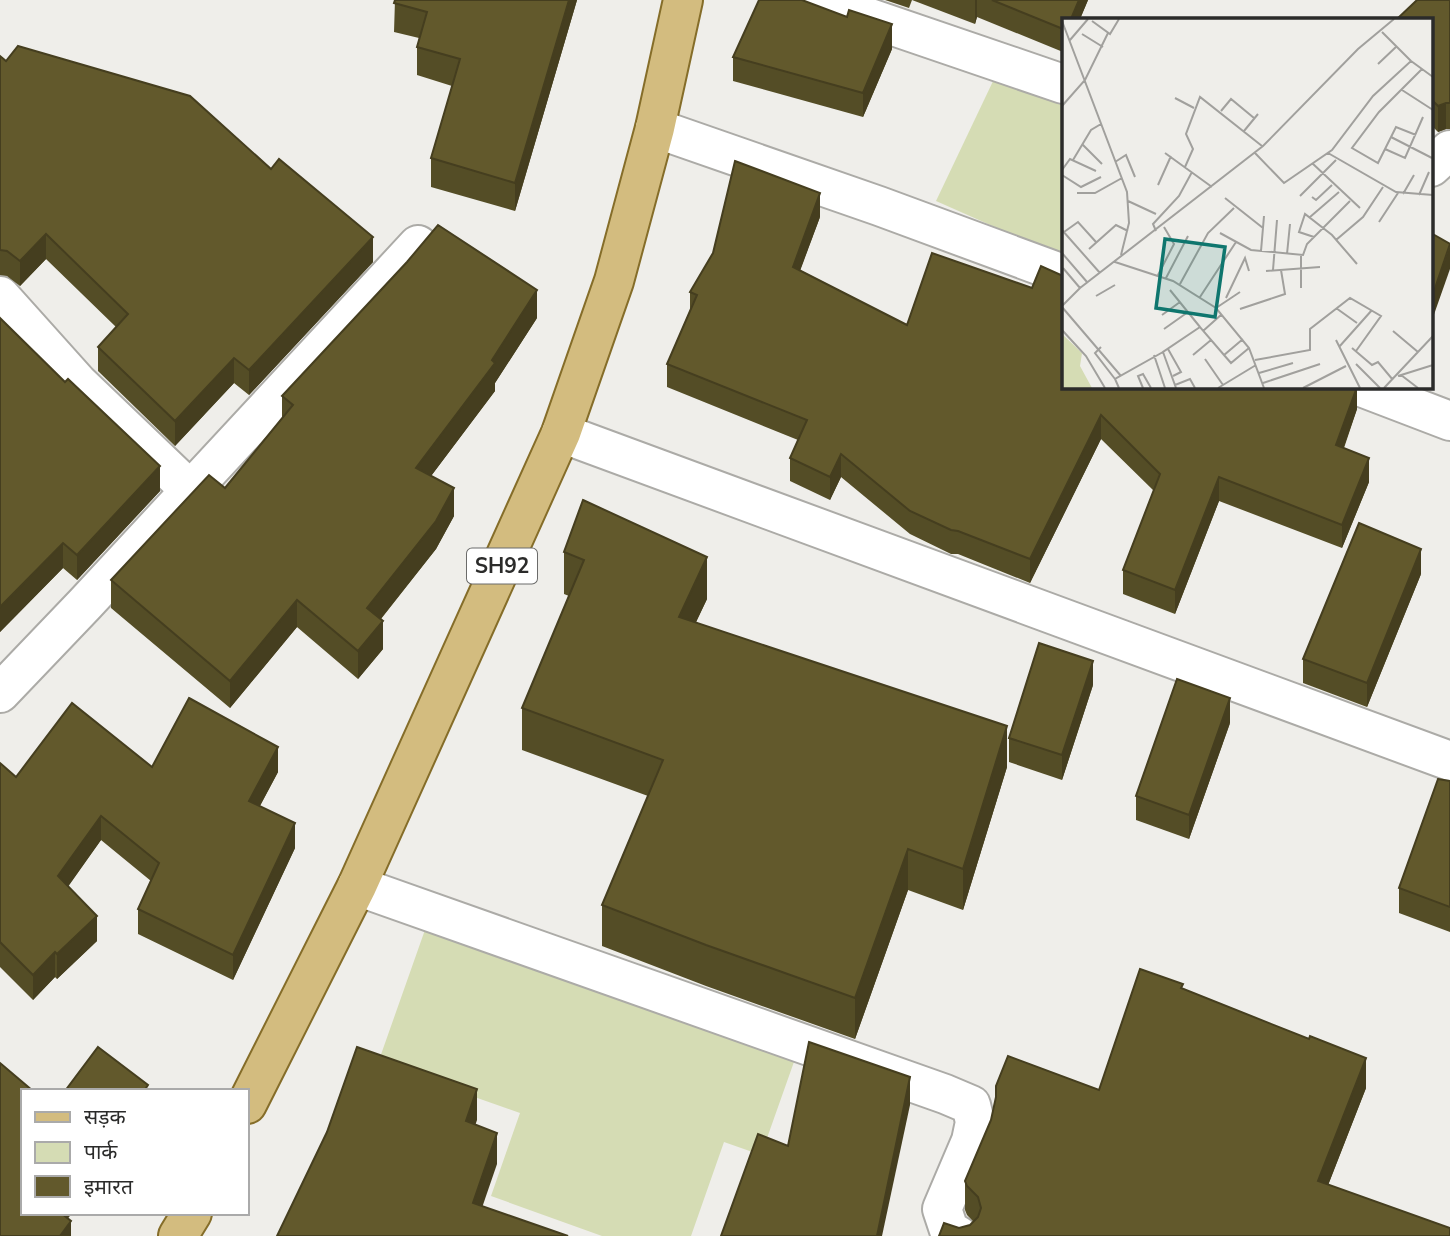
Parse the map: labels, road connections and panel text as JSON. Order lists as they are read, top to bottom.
{
  "streets": {
    "main road": ["SH92"]
  },
  "legend": ["सड़क", "पार्क", "इमारत"]
}
